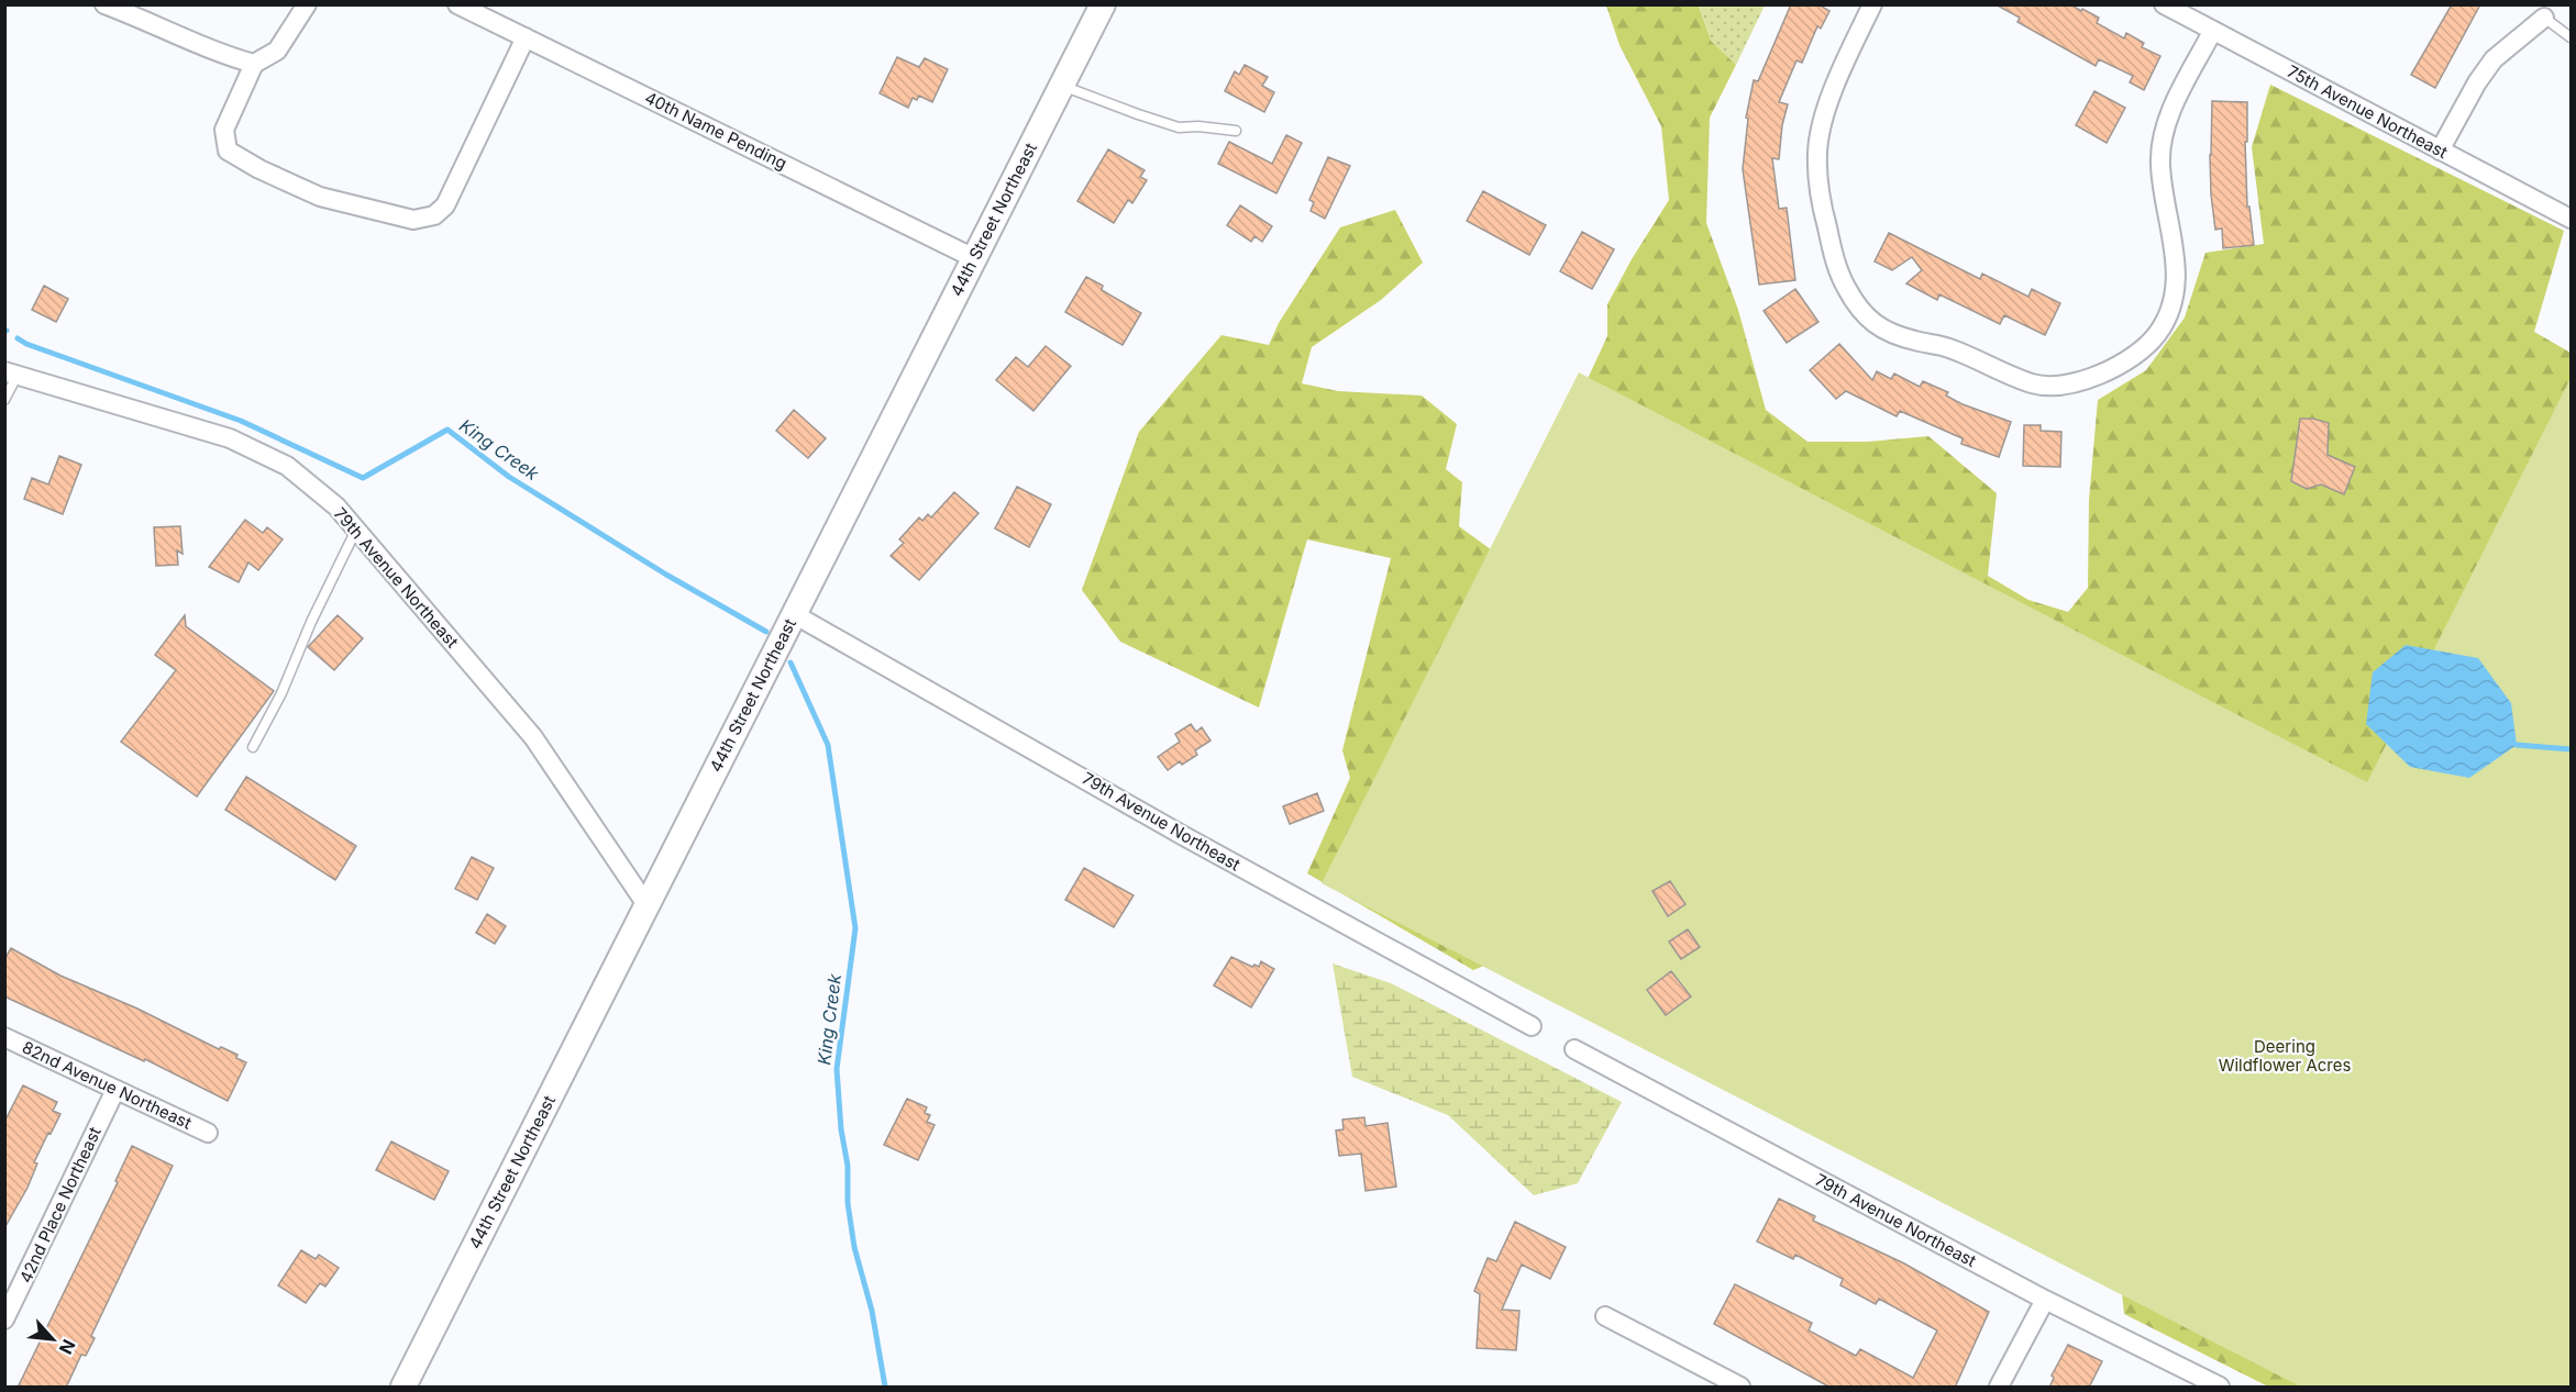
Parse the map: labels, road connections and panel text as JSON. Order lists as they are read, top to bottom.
{
  "streets": {
    "street": [
      "75th Avenue Northeast",
      "40th Name Pending",
      "44th Street Northeast",
      "79th Avenue Northeast",
      "82nd Avenue Northeast",
      "42nd Place Northeast"
    ]
  },
  "crossings": [
    ["40th Name Pending", "44th Street Northeast"],
    ["44th Street Northeast", "79th Avenue Northeast"],
    ["82nd Avenue Northeast", "42nd Place Northeast"]
  ],
  "water": ["King Creek"],
  "parks": ["Deering Wildflower Acres"],
  "north": "bottom right"
}
